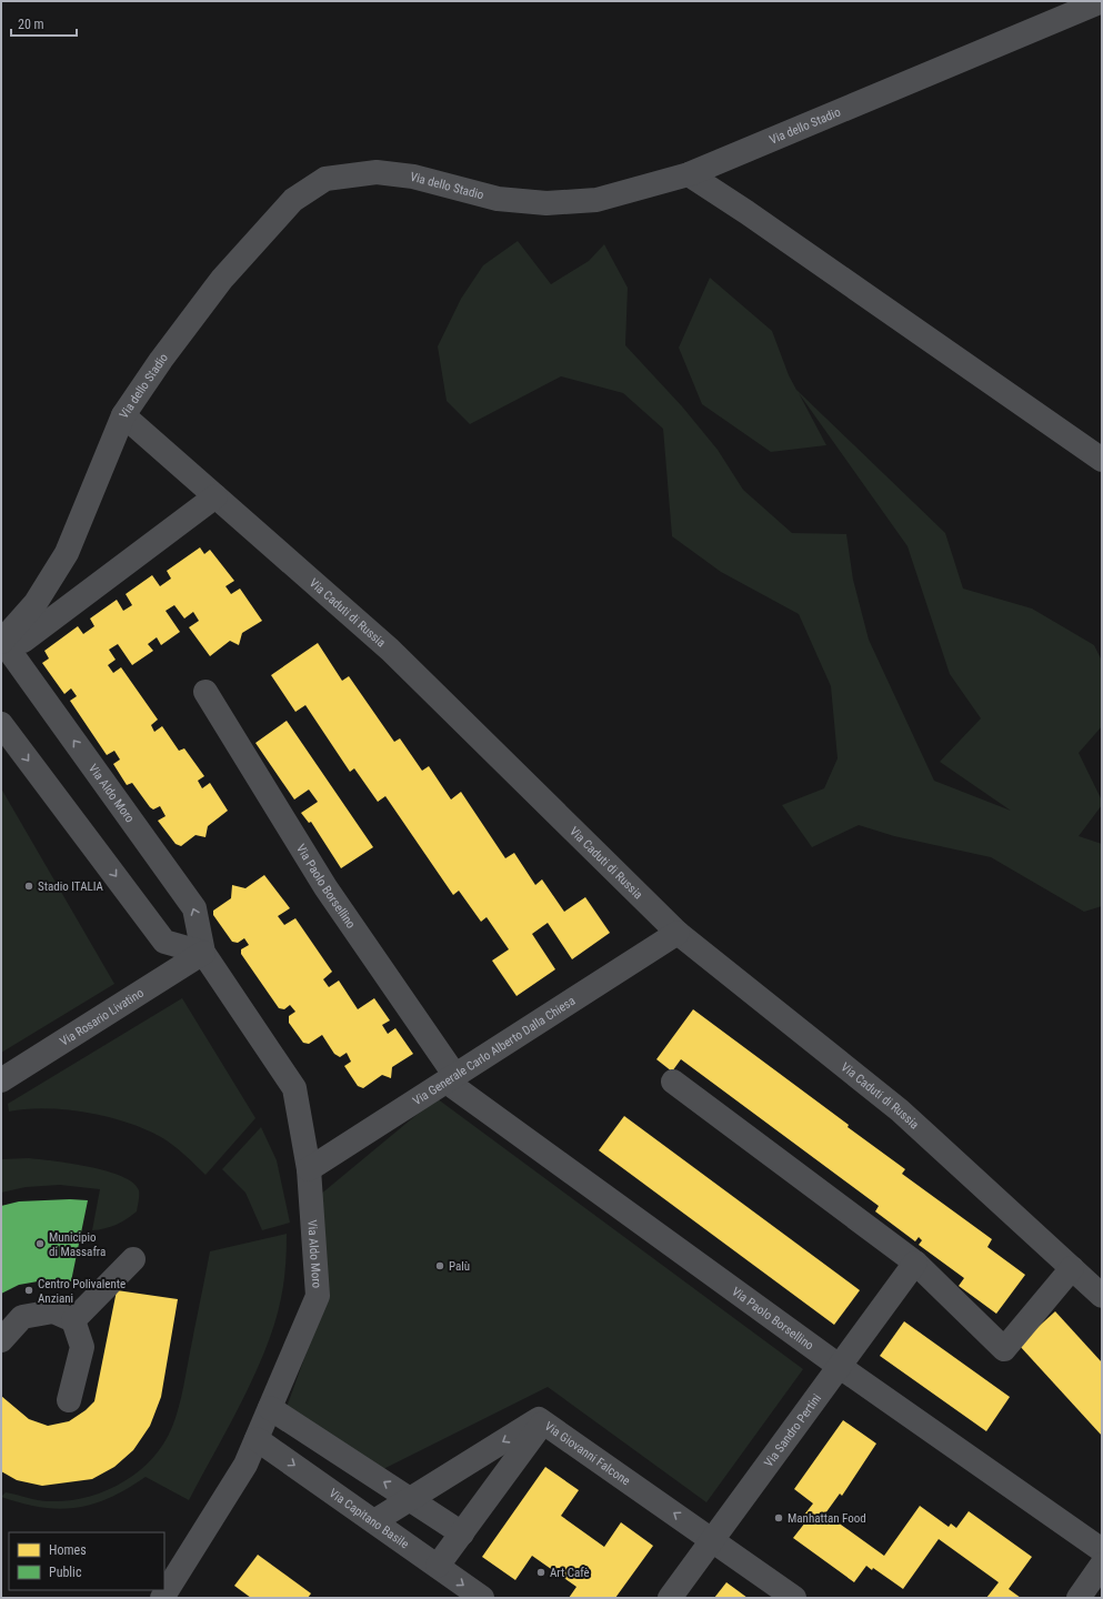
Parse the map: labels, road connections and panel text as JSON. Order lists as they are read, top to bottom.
{
  "streets": {
    "street": [
      "Via dello Stadio",
      "Via Caduti di Russia",
      "Via Aldo Moro",
      "Via Paolo Borsellino",
      "Via Rosario Livatino",
      "Via Generale Carlo Alberto Dalla Chiesa",
      "Via Sandro Pertini",
      "Via Giovanni Falcone",
      "Via Capitano Basile"
    ]
  },
  "crossings": [
    ["Via dello Stadio", "Via Caduti di Russia"],
    ["Via dello Stadio", "Via Aldo Moro"],
    ["Via Caduti di Russia", "Via Generale Carlo Alberto Dalla Chiesa"],
    ["Via Aldo Moro", "Via Rosario Livatino"],
    ["Via Aldo Moro", "Via Generale Carlo Alberto Dalla Chiesa"],
    ["Via Aldo Moro", "Via Capitano Basile"],
    ["Via Paolo Borsellino", "Via Generale Carlo Alberto Dalla Chiesa"],
    ["Via Paolo Borsellino", "Via Sandro Pertini"],
    ["Via Sandro Pertini", "Via Giovanni Falcone"],
    ["Via Giovanni Falcone", "Via Capitano Basile"]
  ],
  "one_way": ["Via Giovanni Falcone"],
  "places": [
    "Stadio ITALIA",
    "Municipio di Massafra",
    "Palù",
    "Centro Polivalente Anziani",
    "Manhattan Food",
    "Art Cafè"
  ],
  "legend": ["Homes", "Public"],
  "scale_bar": "20 m"
}
